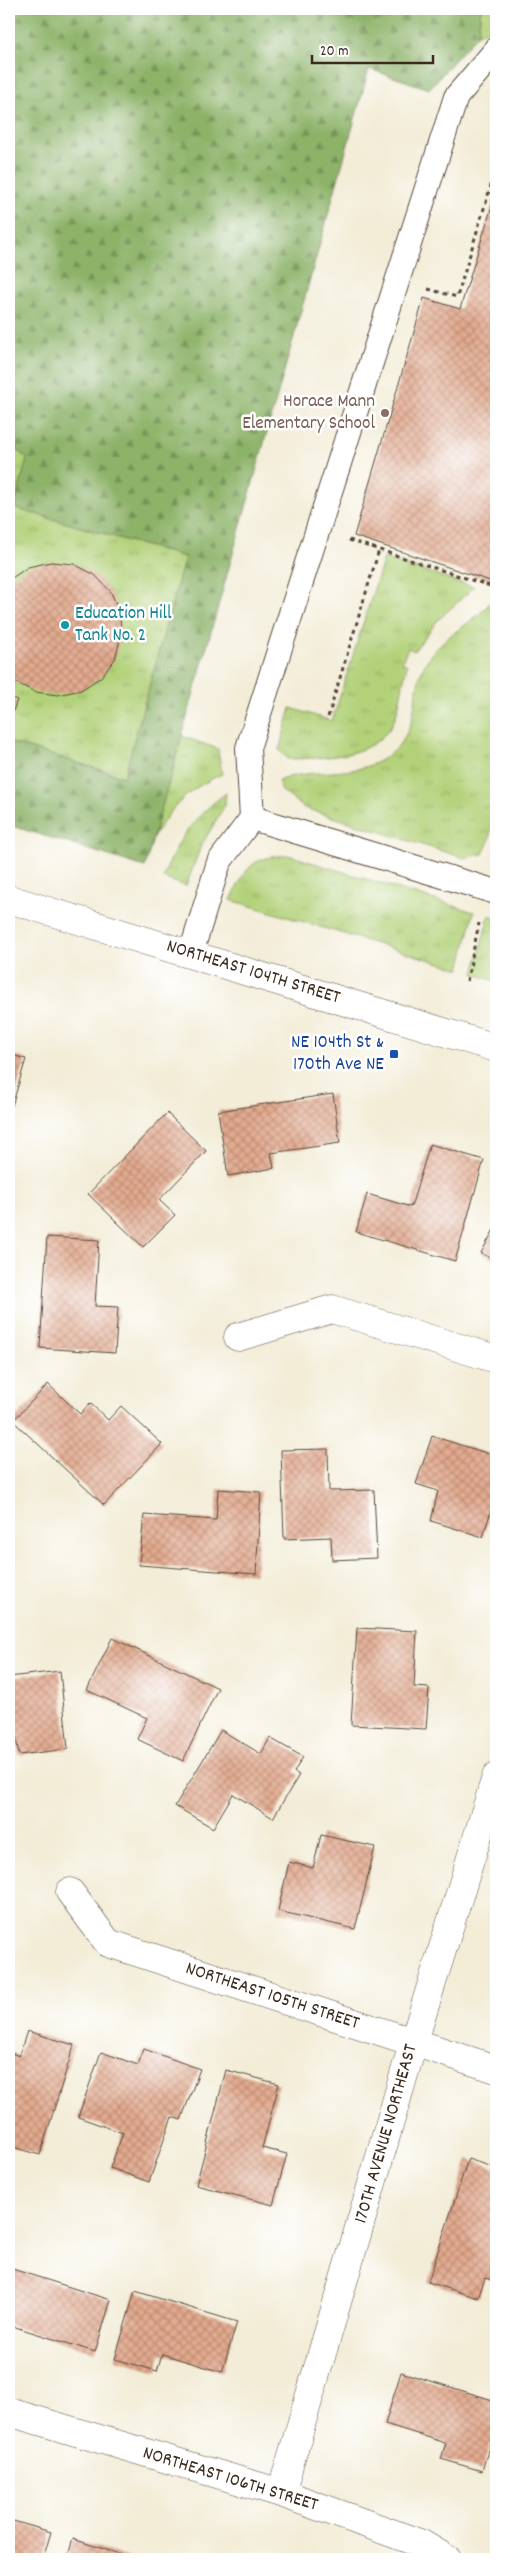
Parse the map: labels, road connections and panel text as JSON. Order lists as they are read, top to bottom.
{
  "streets": {
    "street": [
      "NORTHEAST 104TH STREET",
      "NORTHEAST 105TH STREET",
      "170TH AVENUE NORTHEAST",
      "NORTHEAST 106TH STREET"
    ]
  },
  "crossings": [
    ["NORTHEAST 105TH STREET", "170TH AVENUE NORTHEAST"],
    ["170TH AVENUE NORTHEAST", "NORTHEAST 106TH STREET"]
  ],
  "places": {
    "other": ["Horace Mann Elementary School", "Education Hill Tank No. 2"],
    "transit": ["NE 104th St & 170th Ave NE"]
  },
  "scale_bar": "20 m"
}
